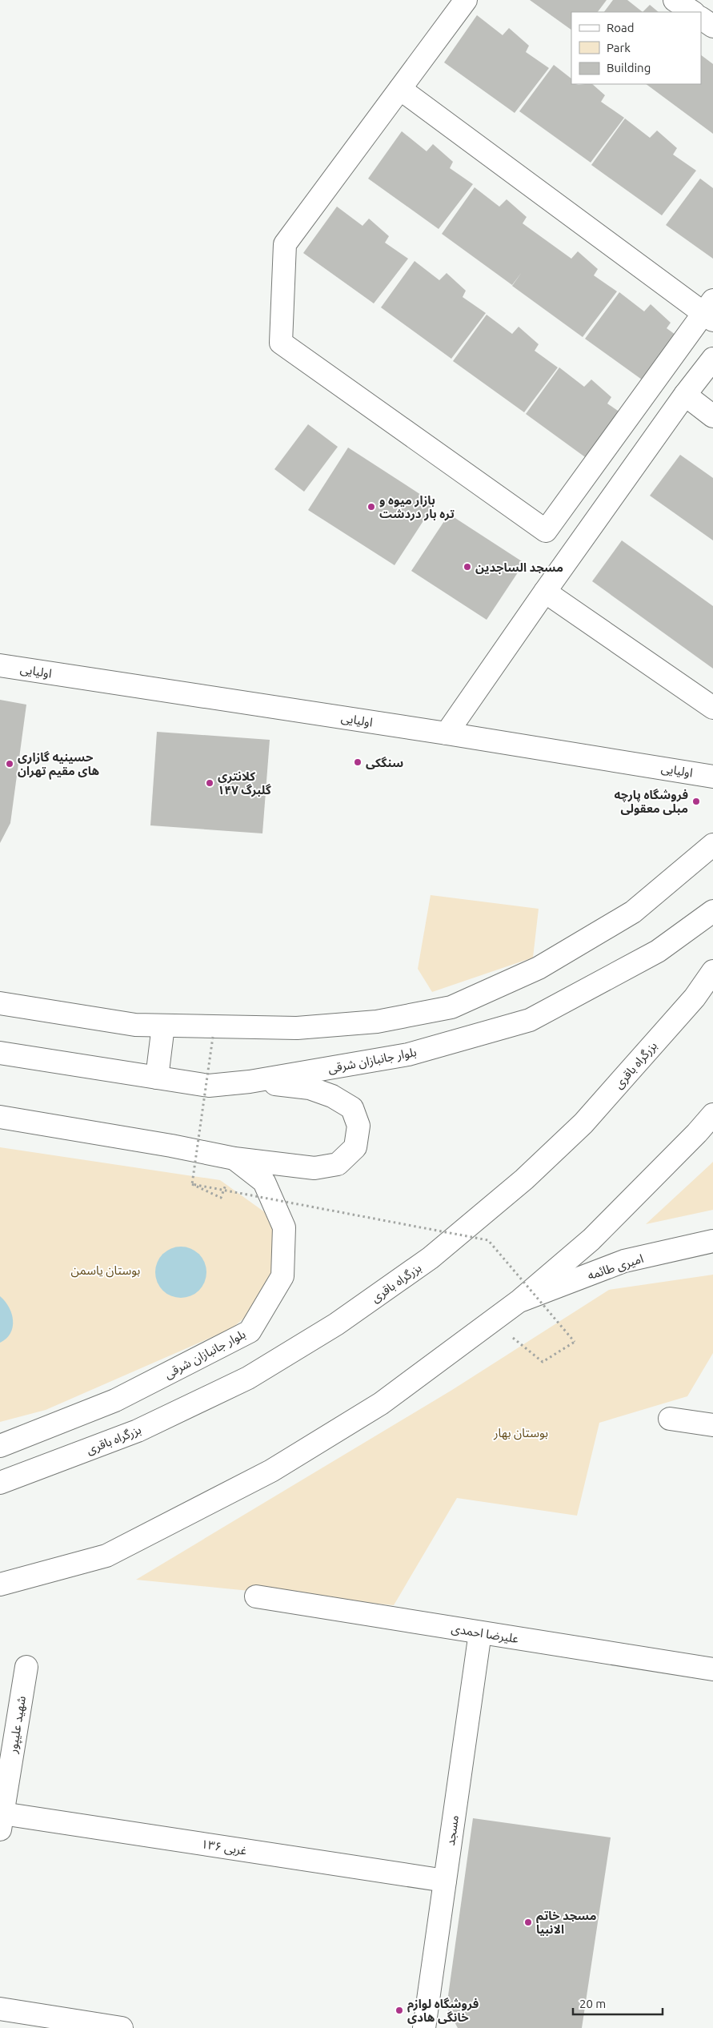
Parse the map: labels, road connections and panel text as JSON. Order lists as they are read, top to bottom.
{
  "streets": {
    "main road": [
      "اولیایی",
      "بلوار جانبازان شرقی",
      "بزرگراه باقری",
      "امیری طائمه",
      "علیرضا احمدی",
      "شهید علیپور",
      "مسجد",
      "۱۳۶ غربی"
    ]
  },
  "crossings": [
    ["علیرضا احمدی", "مسجد"],
    ["شهید علیپور", "۱۳۶ غربی"],
    ["مسجد", "۱۳۶ غربی"]
  ],
  "parks": ["بوستان یاسمن", "بوستان بهار"],
  "places": [
    "بازار میوه و تره بار دردشت",
    "مسجد الساجدین",
    "سنگکی",
    "حسینیه گازاری های مقیم تهران",
    "کلانتری ۱۴۷ گلبرگ",
    "فروشگاه پارچه مبلی معقولی",
    "مسجد خاتم الانبیا",
    "فروشگاه لوازم خانگی هادی"
  ],
  "legend": ["Road", "Park", "Building"],
  "scale_bar": "20 m"
}
